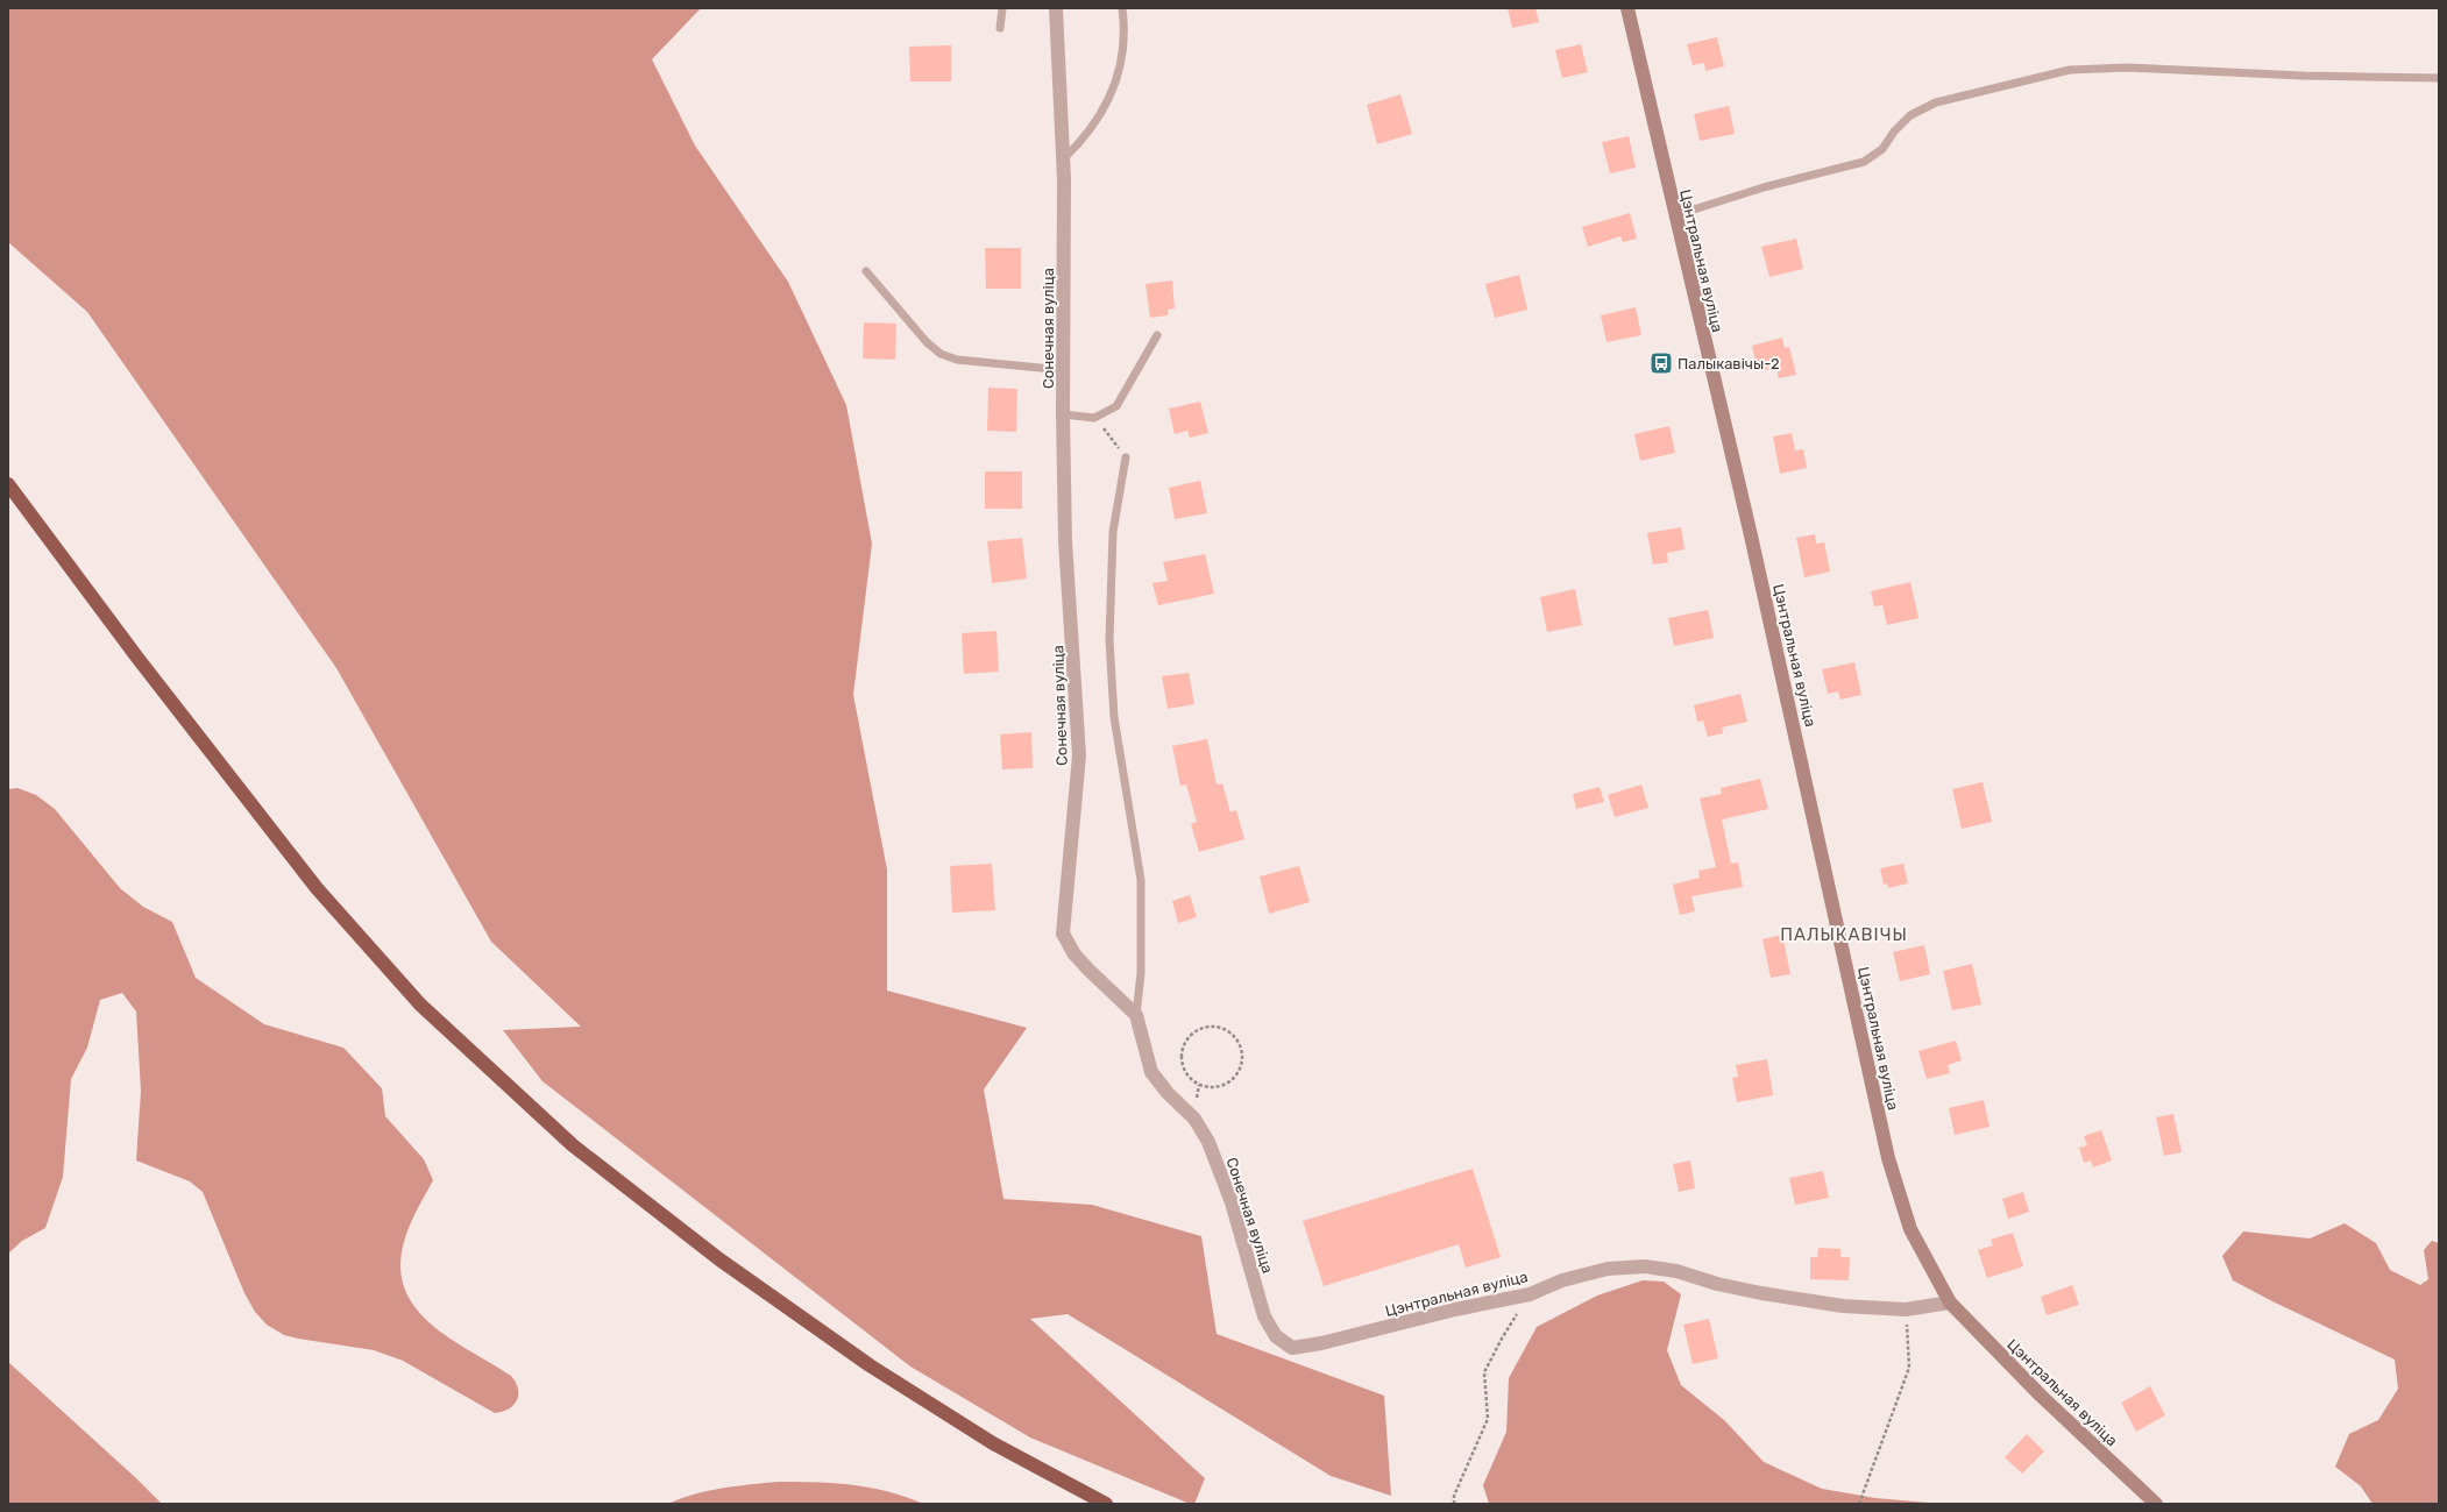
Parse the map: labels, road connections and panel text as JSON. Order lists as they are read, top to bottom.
{
  "streets": {
    "street": ["Цэнтральная вуліца", "Сонечная вуліца"]
  },
  "crossings": [
    ["Цэнтральная вуліца", "Сонечная вуліца"]
  ],
  "districts": ["ПАЛЫКАВІЧЫ"],
  "places": {
    "bus stop": ["Палыкавічы-2"]
  }
}
